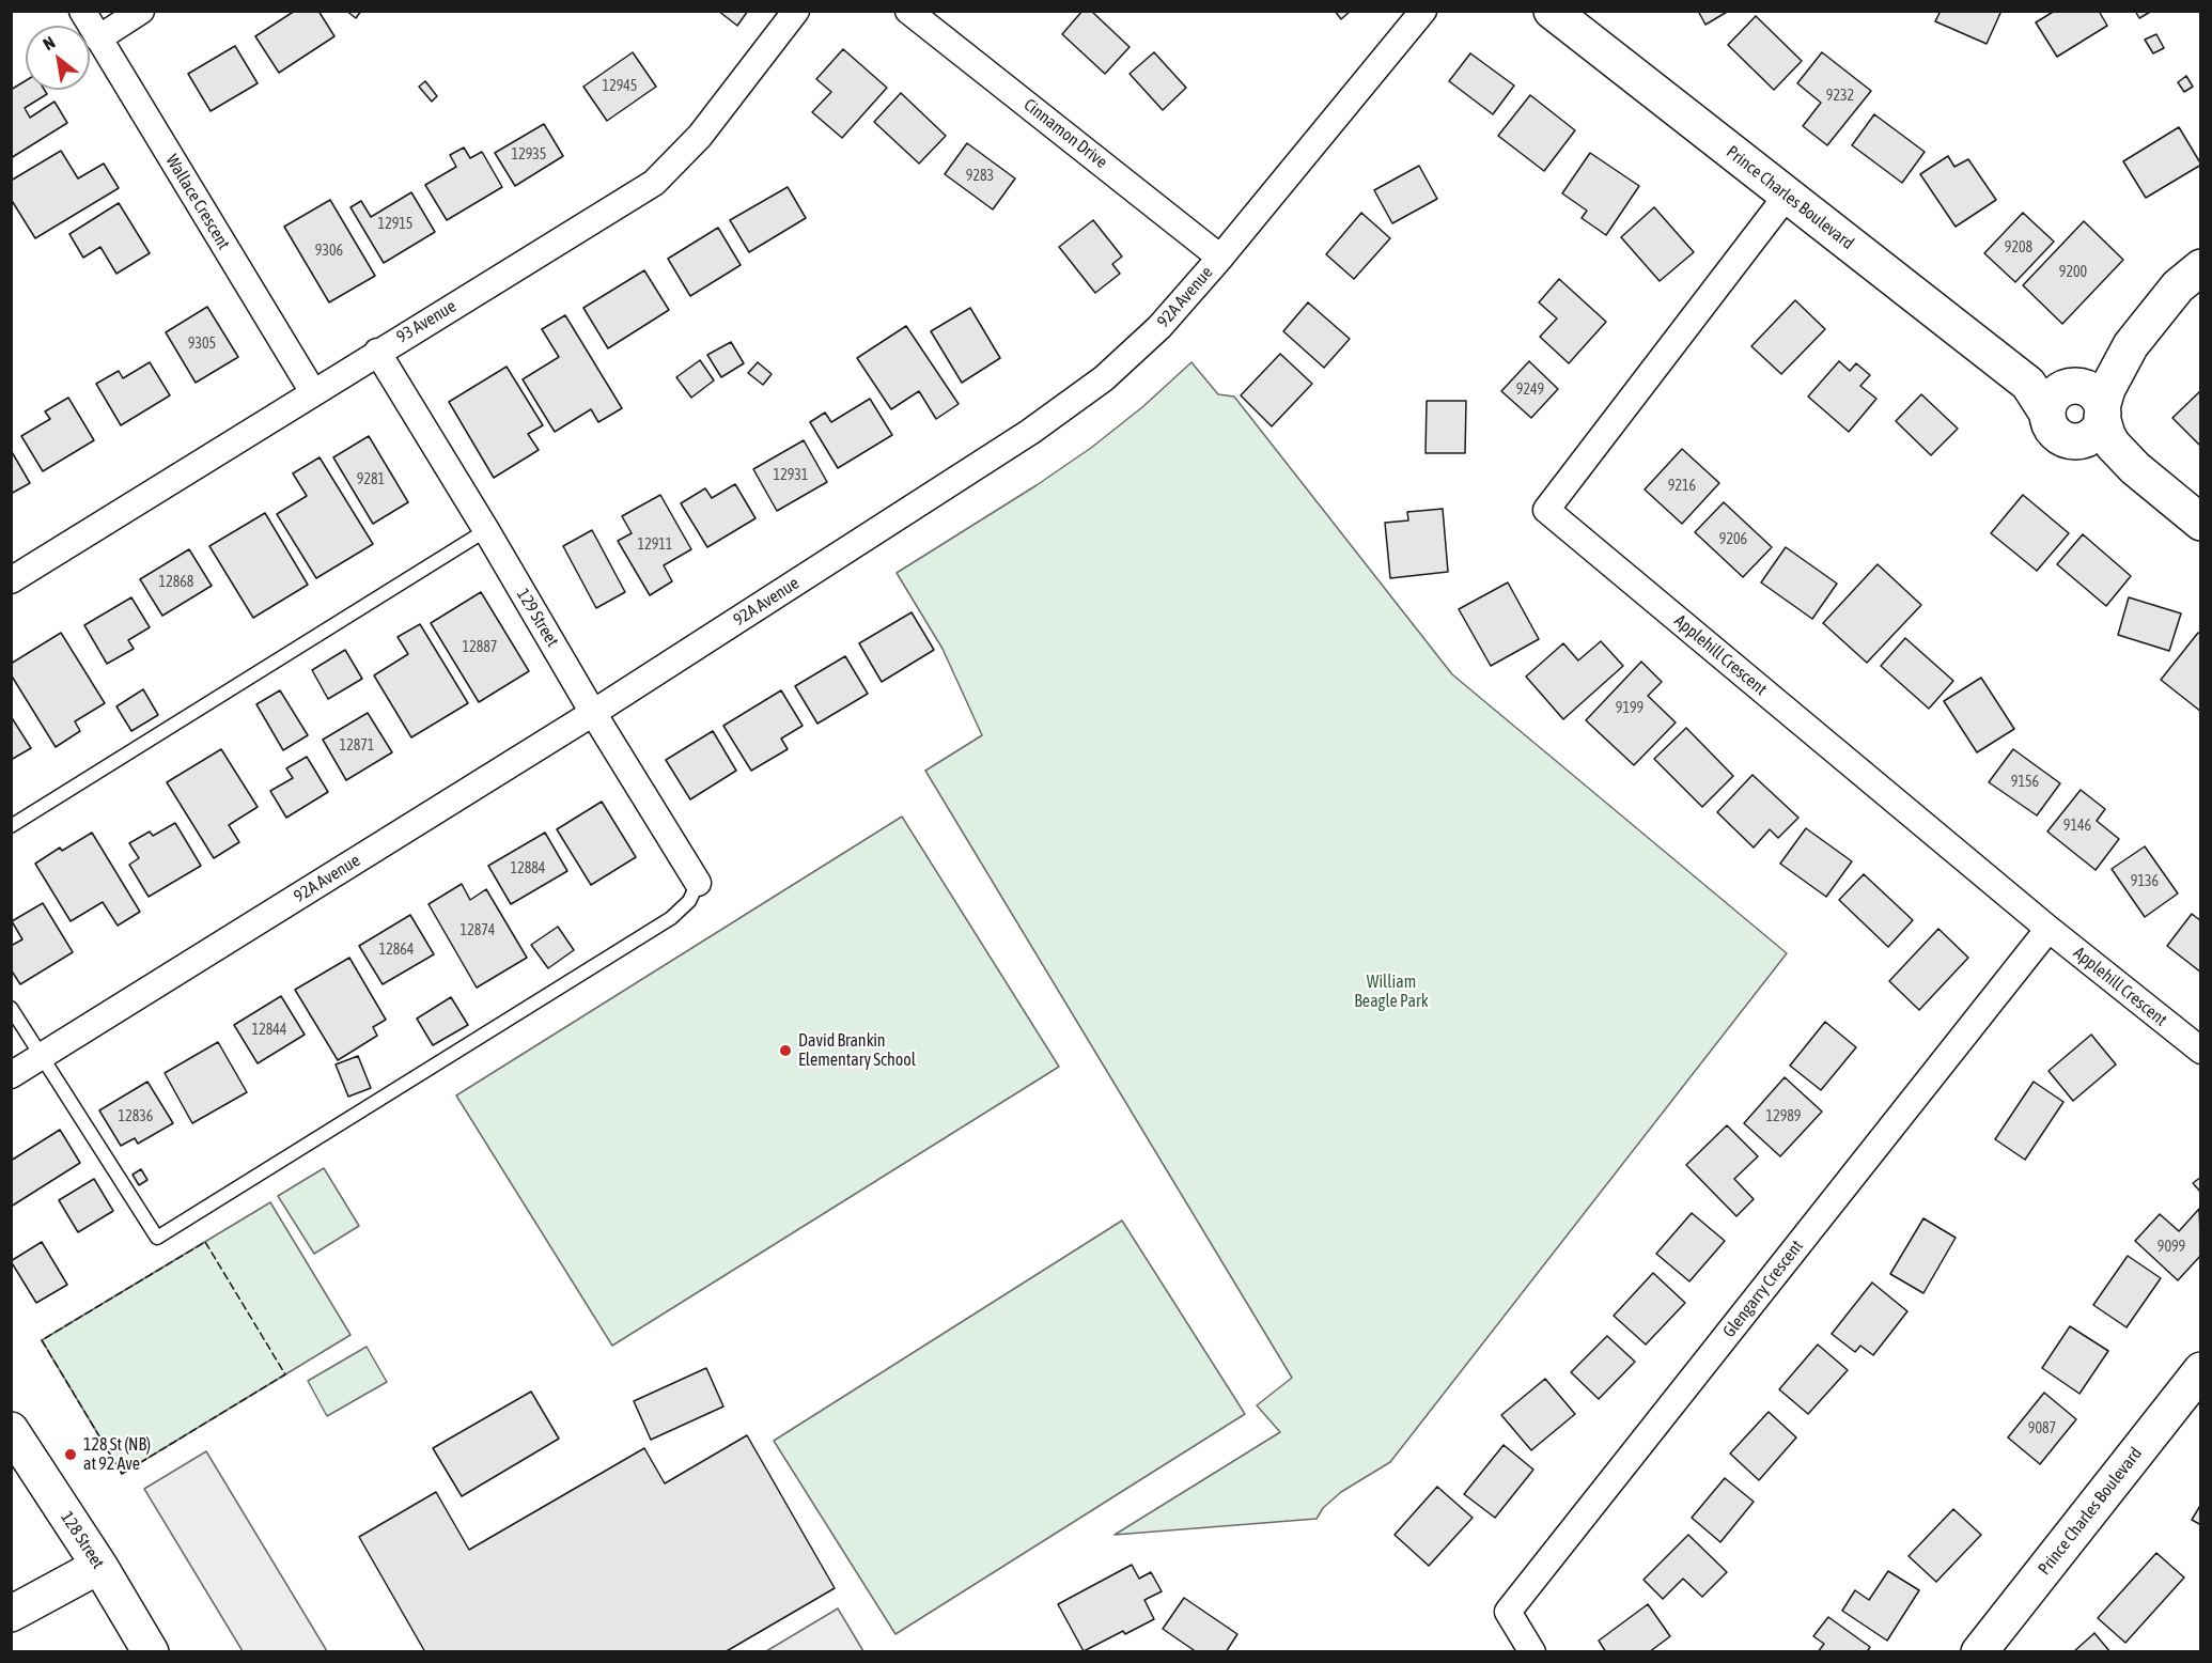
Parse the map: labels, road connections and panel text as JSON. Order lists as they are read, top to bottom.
{
  "streets": {
    "street": [
      "Cinnamon Drive",
      "Prince Charles Boulevard",
      "Wallace Crescent",
      "92A Avenue",
      "93 Avenue",
      "129 Street",
      "Applehill Crescent",
      "Glengarry Crescent",
      "128 Street"
    ]
  },
  "crossings": [
    ["Cinnamon Drive", "92A Avenue"],
    ["Prince Charles Boulevard", "Applehill Crescent"],
    ["Wallace Crescent", "93 Avenue"],
    ["92A Avenue", "129 Street"],
    ["93 Avenue", "129 Street"],
    ["Applehill Crescent", "Glengarry Crescent"]
  ],
  "parks": ["William Beagle Park"],
  "places": ["David Brankin Elementary School", "128 St (NB) at 92 Ave"],
  "house_numbers": [
    "12945",
    "9232",
    "12935",
    "9283",
    "12915",
    "9208",
    "9306",
    "9200",
    "9305",
    "9249",
    "12931",
    "9281",
    "9216",
    "9206",
    "12911",
    "12868",
    "12887",
    "9199",
    "12871",
    "9156",
    "9146",
    "12884",
    "9136",
    "12874",
    "12864",
    "12844",
    "12836",
    "12989",
    "9099",
    "9087"
  ],
  "north": "top left"
}
